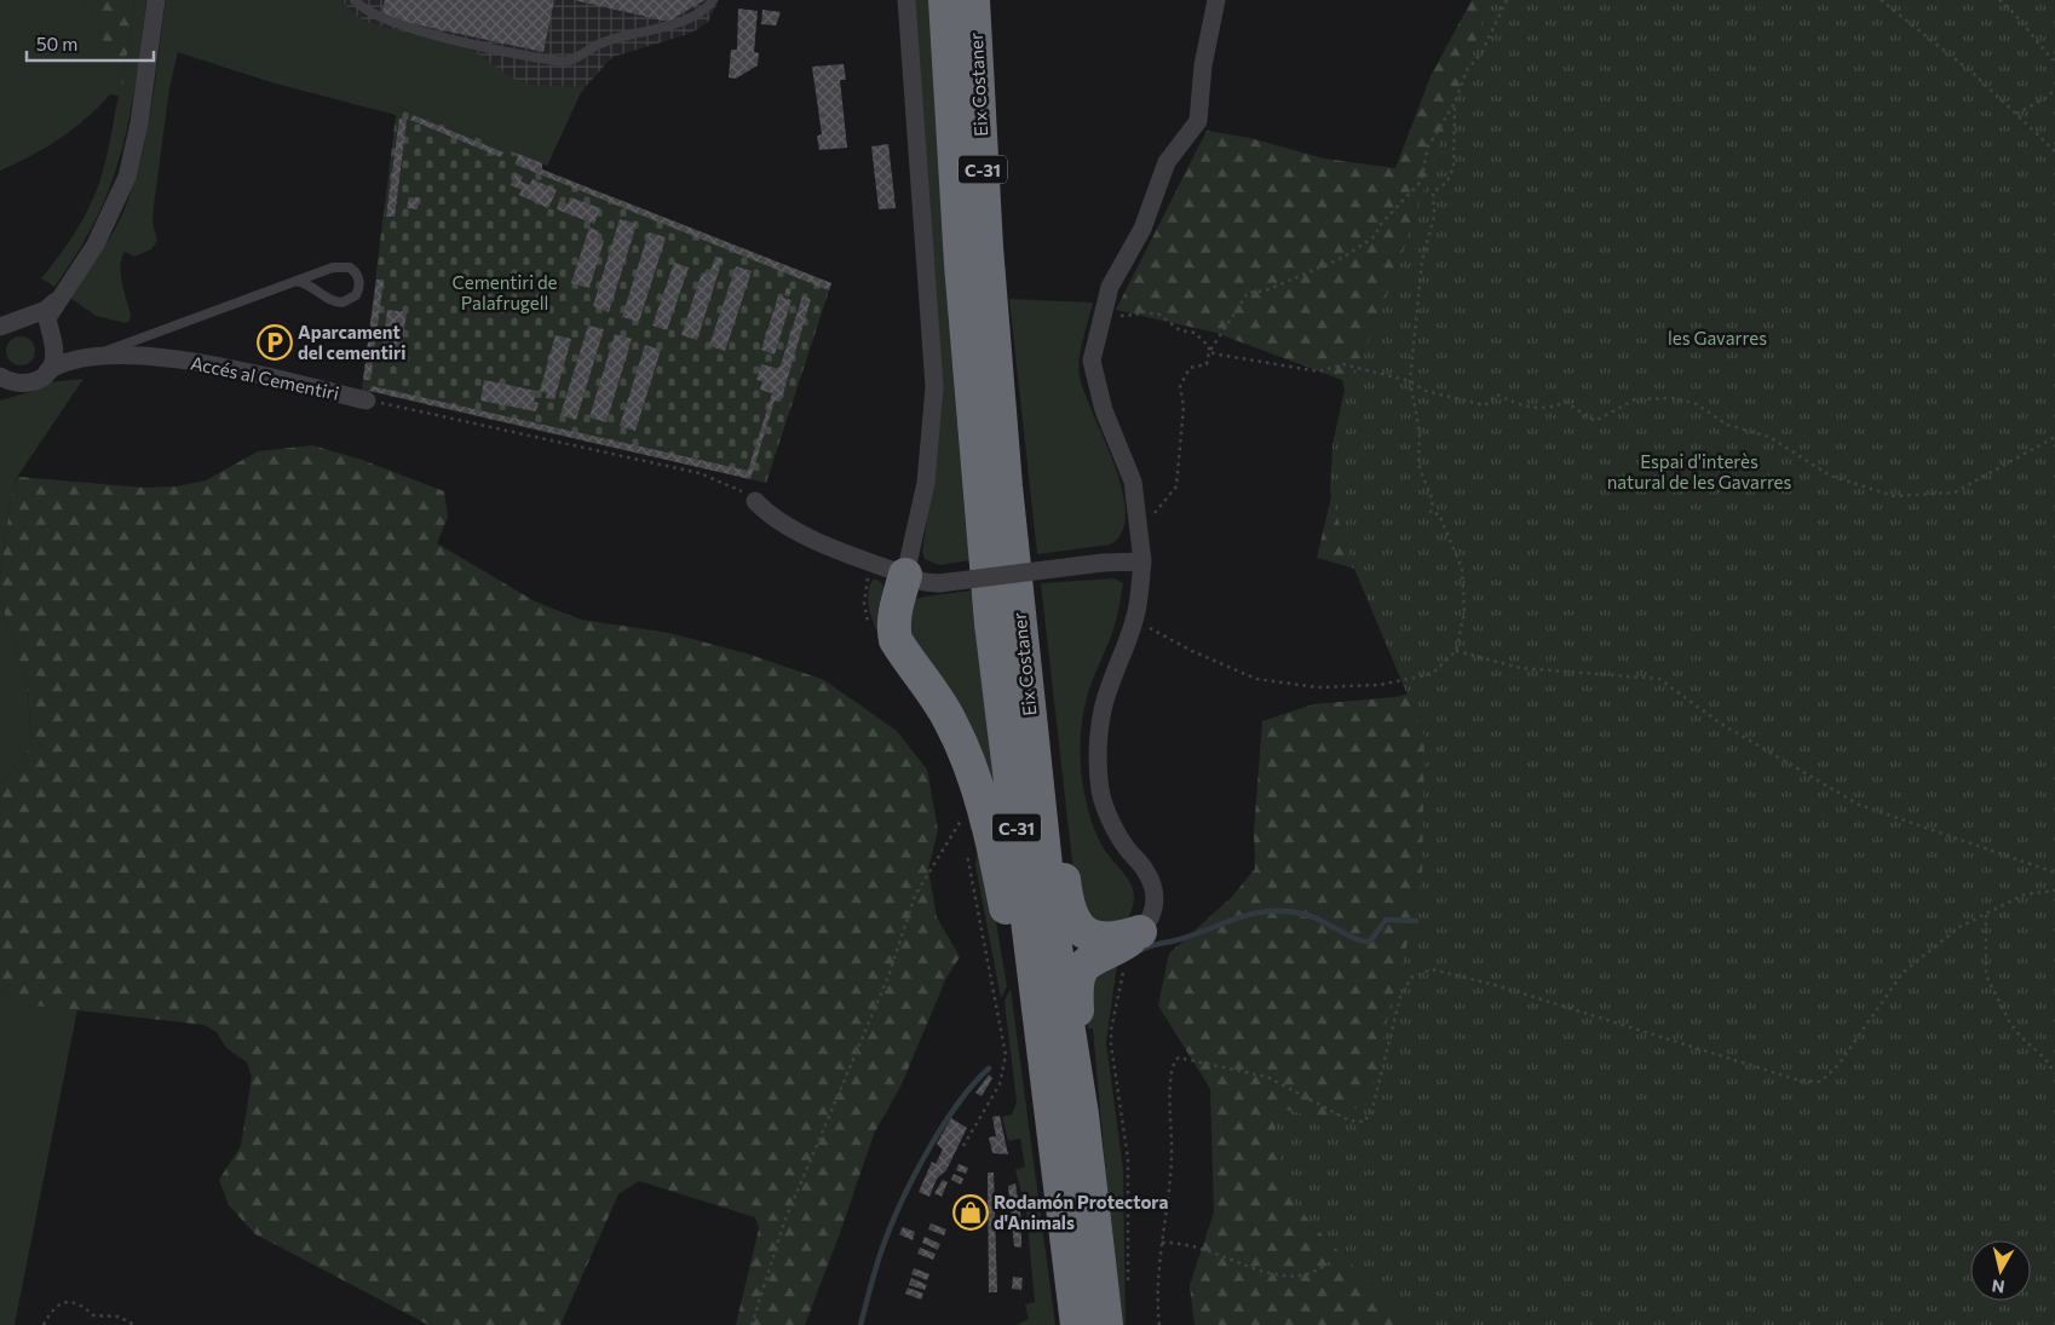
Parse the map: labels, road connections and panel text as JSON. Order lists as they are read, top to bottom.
{
  "streets": {
    "highway": ["Eix Costaner", "C-31"],
    "street": ["Accés al Cementiri"]
  },
  "parks": ["Cementiri de Palafrugell", "les Gavarres", "Espai d'interès natural de les Gavarres"],
  "places": {
    "parking": ["Aparcament del cementiri"],
    "shop": ["Rodamón Protectora d'Animals"]
  },
  "scale_bar": "50 m",
  "north": "bottom"
}
